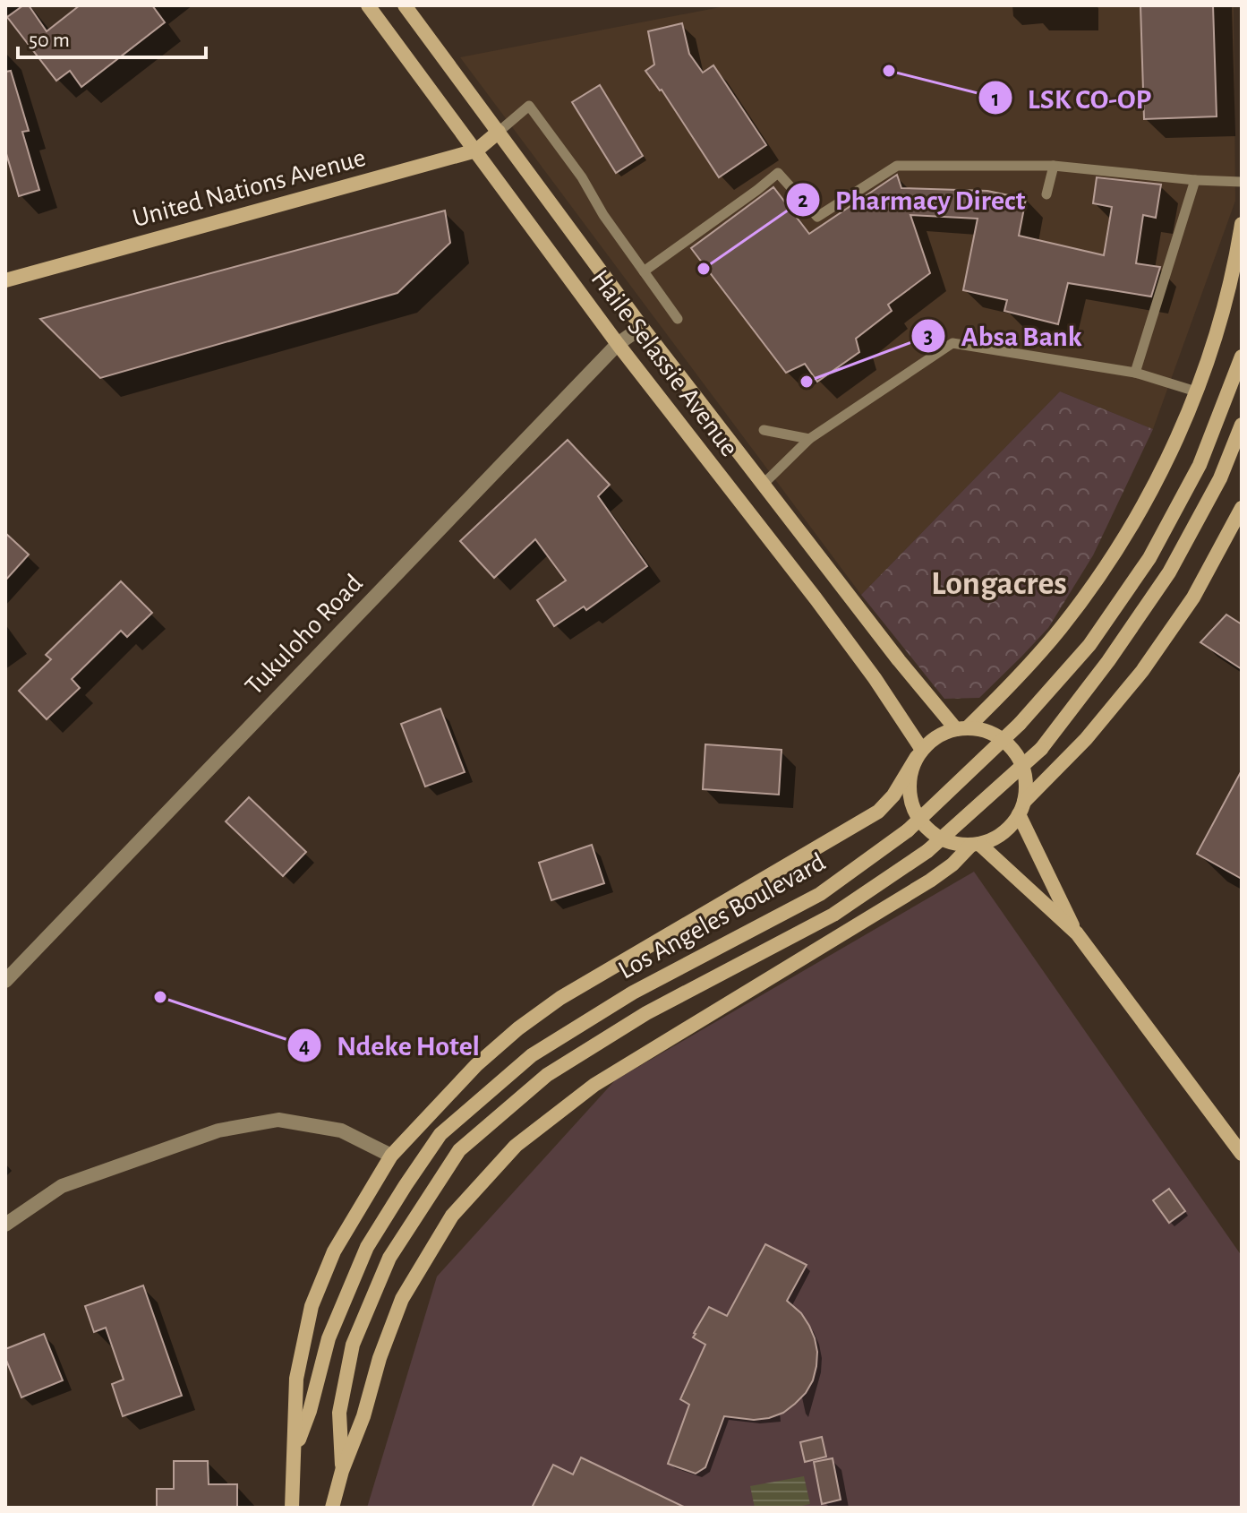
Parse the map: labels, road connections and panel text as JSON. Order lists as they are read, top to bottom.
{
  "streets": {
    "main road": ["United Nations Avenue", "Haile Selassie Avenue", "Los Angeles Boulevard"],
    "street": ["Tukuloho Road"]
  },
  "crossings": [
    ["United Nations Avenue", "Haile Selassie Avenue"],
    ["Haile Selassie Avenue", "Tukuloho Road"],
    ["Haile Selassie Avenue", "Los Angeles Boulevard"]
  ],
  "districts": ["Longacres"],
  "places": [
    "LSK CO-OP",
    "Pharmacy Direct",
    "Absa Bank",
    "Ndeke Hotel"
  ],
  "scale_bar": "50 m"
}
